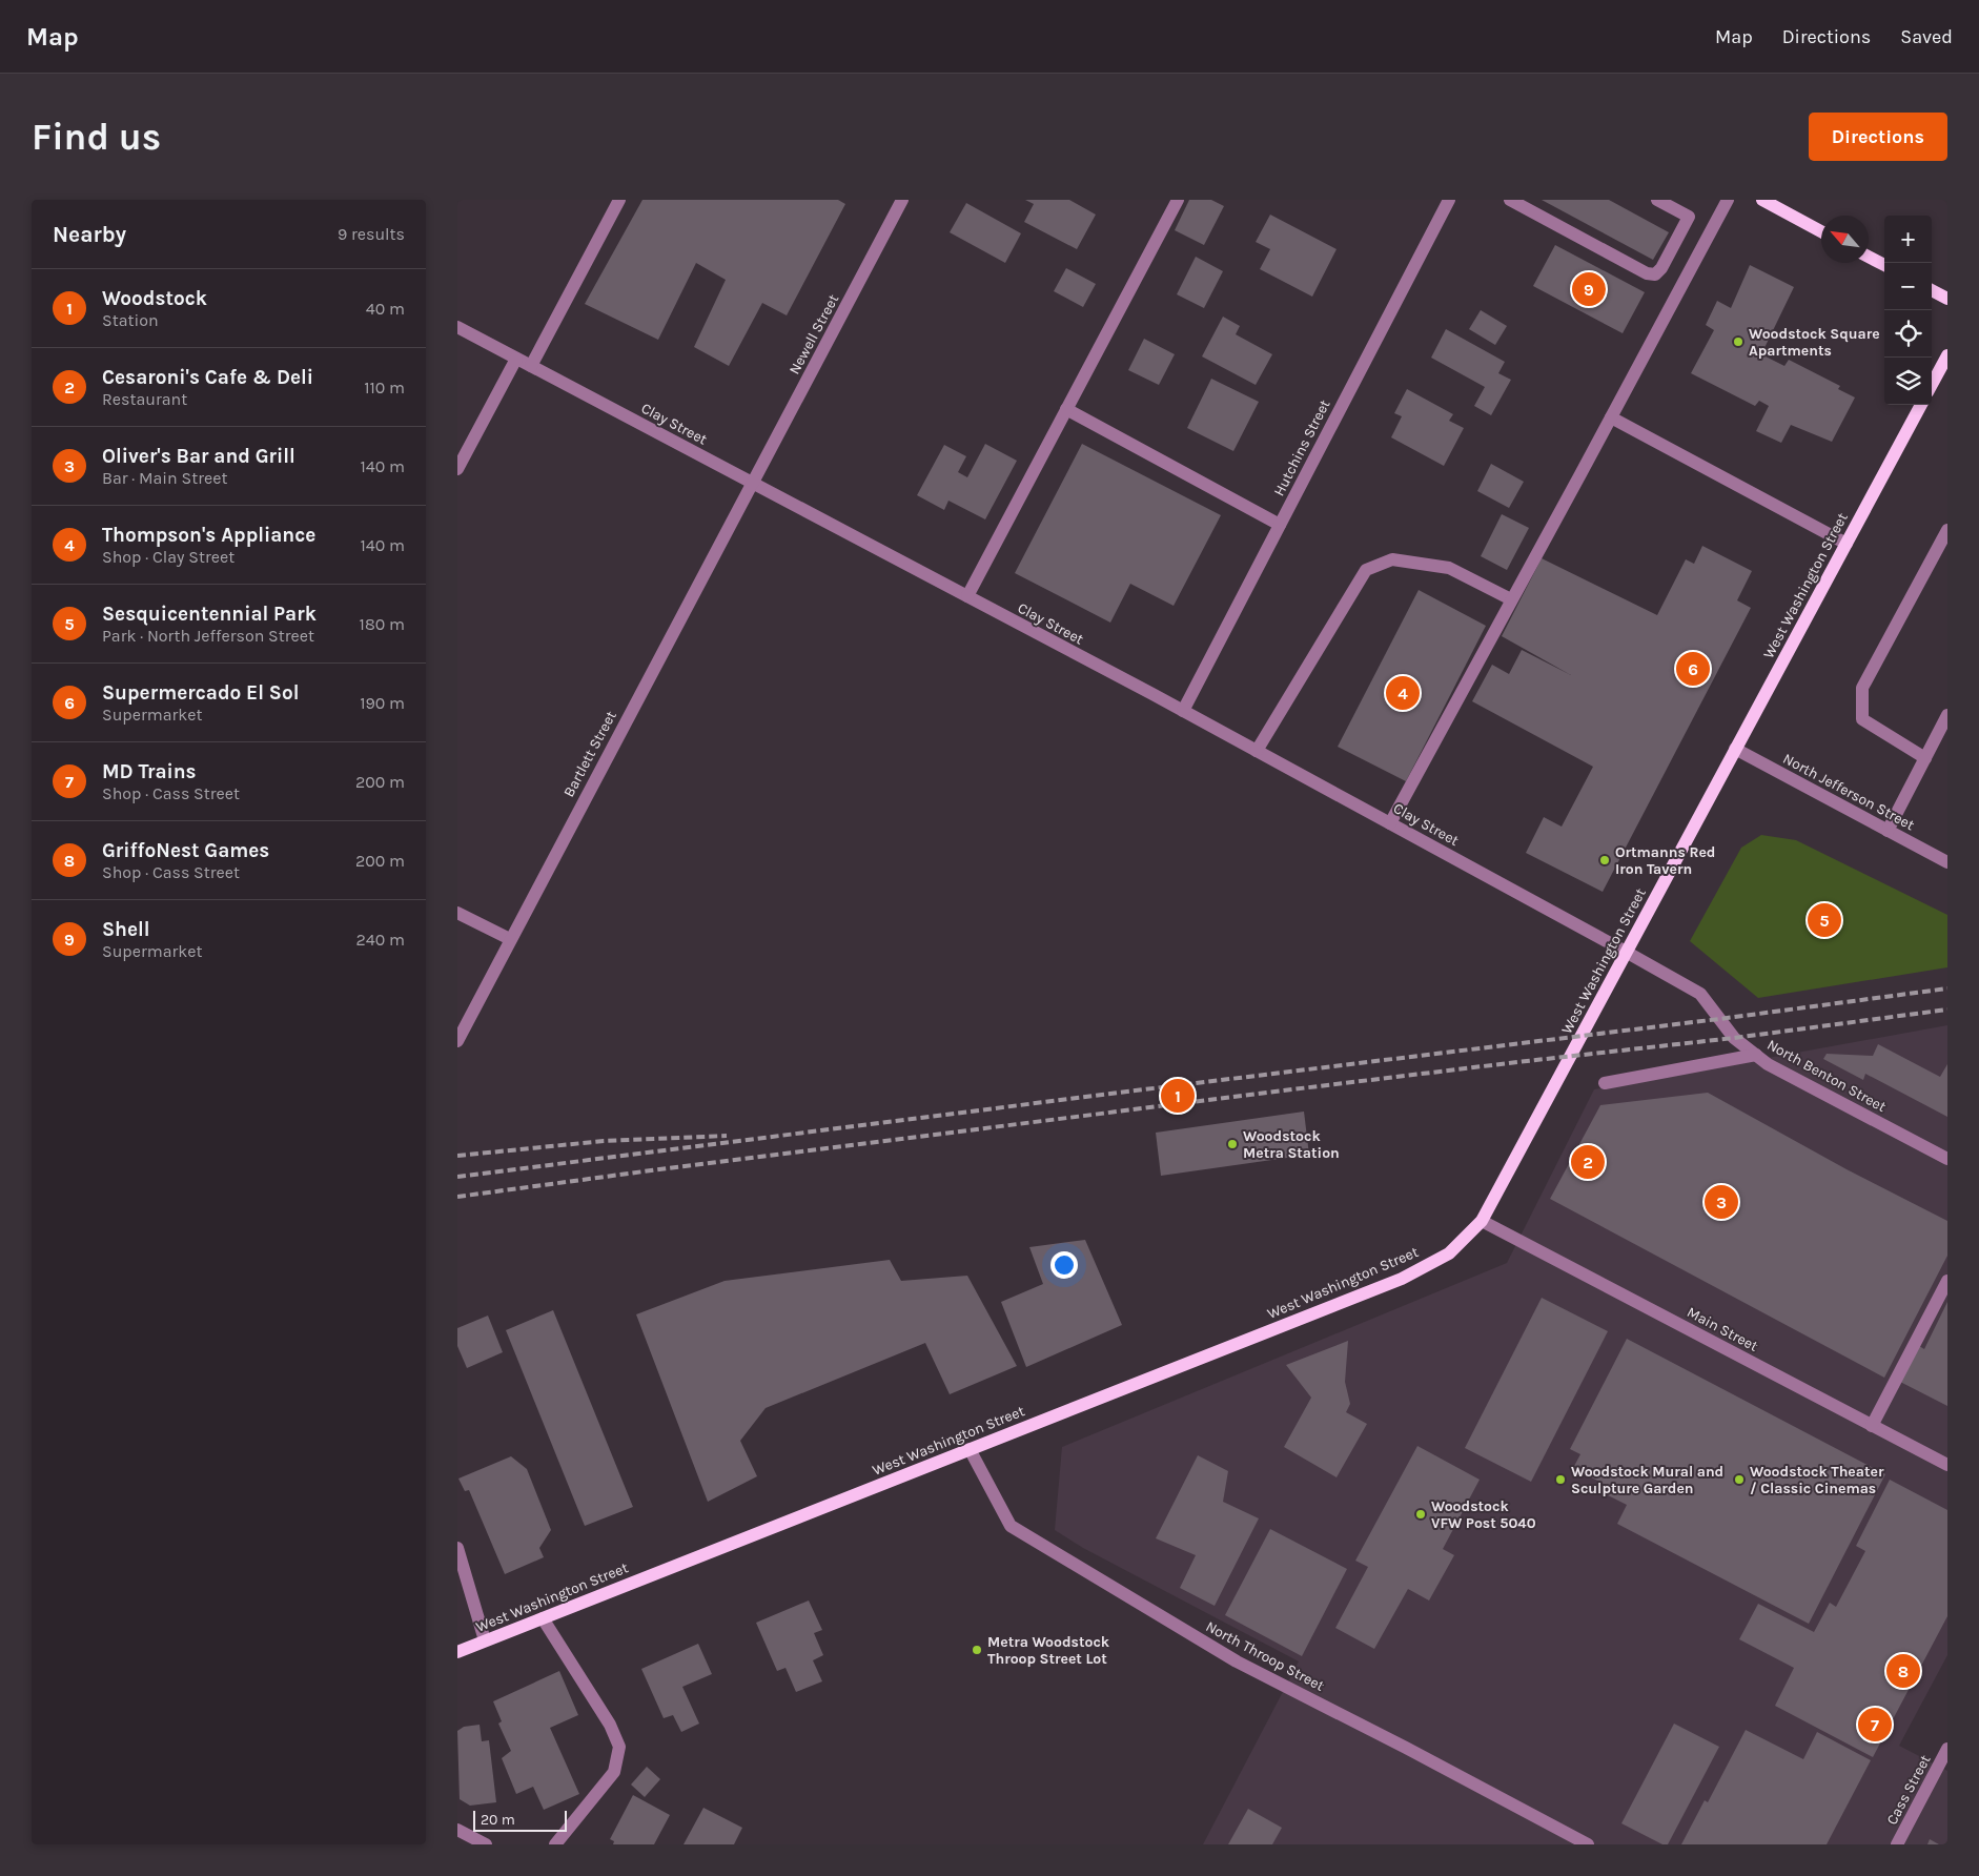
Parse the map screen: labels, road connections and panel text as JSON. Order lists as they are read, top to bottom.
{
  "streets": {
    "main road": ["West Washington Street"],
    "street": [
      "Newell Street",
      "Clay Street",
      "Hutchins Street",
      "Bartlett Street",
      "North Jefferson Street",
      "North Benton Street",
      "Main Street",
      "North Throop Street",
      "Cass Street"
    ]
  },
  "crossings": [
    ["Newell Street", "Clay Street"],
    ["Newell Street", "Bartlett Street"],
    ["Clay Street", "Hutchins Street"],
    ["Clay Street", "West Washington Street"],
    ["Clay Street", "Bartlett Street"],
    ["Clay Street", "North Benton Street"],
    ["West Washington Street", "North Jefferson Street"],
    ["West Washington Street", "North Benton Street"],
    ["West Washington Street", "Main Street"],
    ["West Washington Street", "North Throop Street"]
  ],
  "places": [
    "Woodstock Square Apartments",
    "Ortmanns Red Iron Tavern",
    "Woodstock Metra Station",
    "Woodstock Mural and Sculpture Garden",
    "Woodstock Theater / Classic Cinemas",
    "Woodstock VFW Post 5040",
    "Metra Woodstock Throop Street Lot"
  ],
  "scale_bar": "20 m",
  "north": "top left",
  "page": {
    "header": "Map",
    "nav": ["Map", "Directions", "Saved"],
    "buttons": "Directions",
    "title": "Find us",
    "heading": ["Nearby", "9 results"],
    "map_buttons": ["+", "−"],
    "list": [
      {
        "mark": "1",
        "name": "Woodstock",
        "note": "Station",
        "value": "40 m"
      },
      {
        "mark": "2",
        "name": "Cesaroni's Cafe & Deli",
        "note": "Restaurant",
        "value": "110 m"
      },
      {
        "mark": "3",
        "name": "Oliver's Bar and Grill",
        "note": "Bar · Main Street",
        "value": "140 m"
      },
      {
        "mark": "4",
        "name": "Thompson's Appliance",
        "note": "Shop · Clay Street",
        "value": "140 m"
      },
      {
        "mark": "5",
        "name": "Sesquicentennial Park",
        "note": "Park · North Jefferson Street",
        "value": "180 m"
      },
      {
        "mark": "6",
        "name": "Supermercado El Sol",
        "note": "Supermarket",
        "value": "190 m"
      },
      {
        "mark": "7",
        "name": "MD Trains",
        "note": "Shop · Cass Street",
        "value": "200 m"
      },
      {
        "mark": "8",
        "name": "GriffoNest Games",
        "note": "Shop · Cass Street",
        "value": "200 m"
      },
      {
        "mark": "9",
        "name": "Shell",
        "note": "Supermarket",
        "value": "240 m"
      }
    ],
    "pins": [
      "9",
      "6",
      "4",
      "5",
      "1",
      "2",
      "3",
      "8",
      "7"
    ],
    "scale": "20 m"
  }
}
